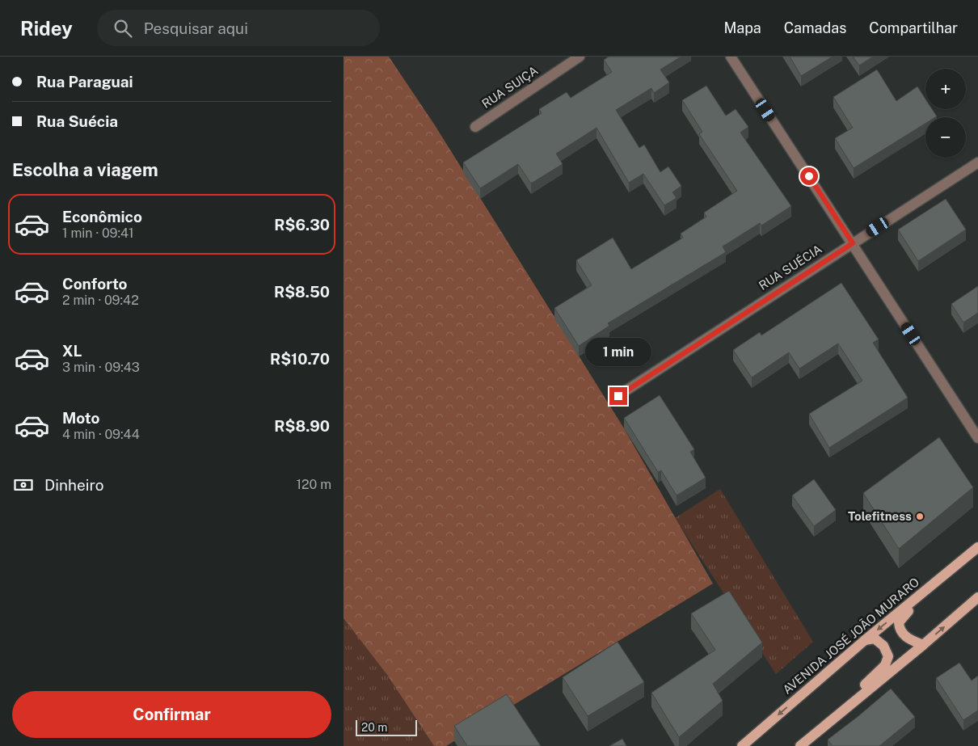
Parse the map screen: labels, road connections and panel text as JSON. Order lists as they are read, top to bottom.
{
  "streets": {
    "main road": ["AVENIDA JOSÉ JOÃO MURARO"],
    "street": ["RUA SUIÇA", "RUA SUÉCIA"]
  },
  "places": ["Tolefitness"],
  "scale_bar": "20 m",
  "page": {
    "header": "Ridey",
    "search": "Pesquisar aqui",
    "nav": ["Mapa", "Camadas", "Compartilhar"],
    "banner": ["Rua Paraguai", "Rua Suécia"],
    "map_buttons": ["+", "−"],
    "heading": "Escolha a viagem",
    "list": [
      {
        "name": "Econômico",
        "note": "1 min · 09:41",
        "value": "R$6.30"
      },
      {
        "name": "Conforto",
        "note": "2 min · 09:42",
        "value": "R$8.50"
      },
      {
        "name": "XL",
        "note": "3 min · 09:43",
        "value": "R$10.70"
      },
      {
        "name": "Moto",
        "note": "4 min · 09:44",
        "value": "R$8.90"
      }
    ],
    "bubble": "1 min",
    "pay": ["Dinheiro", "120 m"],
    "buttons": "Confirmar",
    "scale": "20 m"
  }
}
